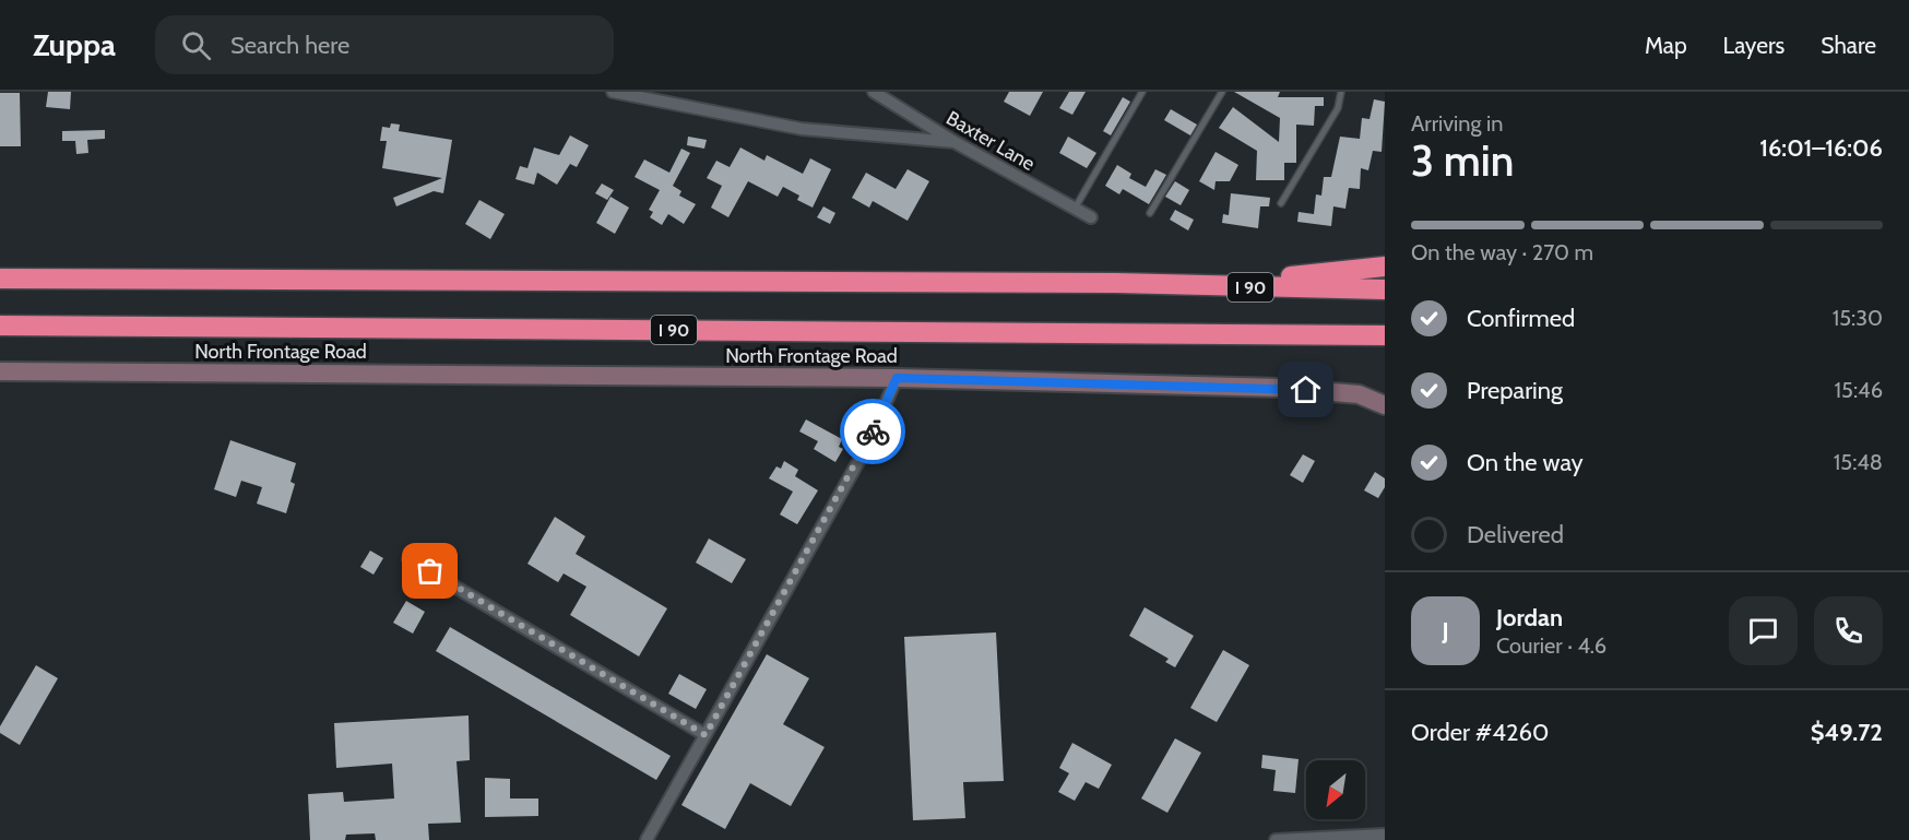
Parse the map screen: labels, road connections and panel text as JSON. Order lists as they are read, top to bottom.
{
  "streets": {
    "highway": ["I 90"],
    "street": ["Baxter Lane", "North Frontage Road"]
  },
  "north": "bottom left",
  "page": {
    "header": "Zuppa",
    "search": "Search here",
    "nav": ["Map", "Layers", "Share"],
    "heading": ["3 min", "Arriving in", "16:01–16:06"],
    "panel": [
      "Jordan",
      "Courier · 4.6",
      "Order #4260",
      "$49.72"
    ],
    "bar": "On the way · 270 m",
    "list": [
      ["Confirmed", "15:30"],
      ["Preparing", "15:46"],
      ["On the way", "15:48"],
      "Delivered"
    ],
    "round": "J"
  }
}
